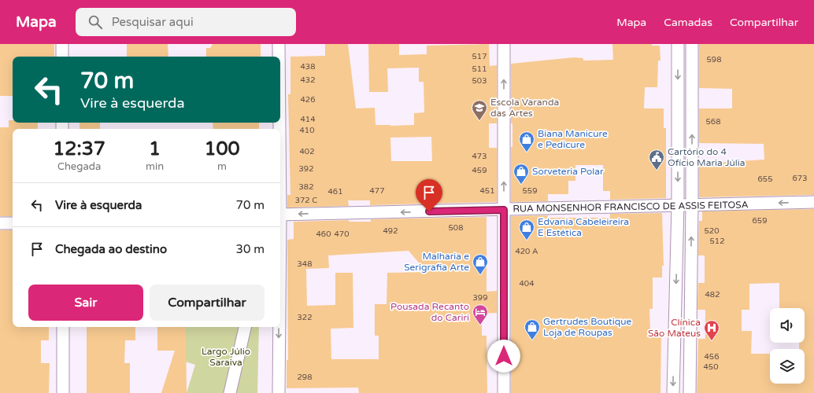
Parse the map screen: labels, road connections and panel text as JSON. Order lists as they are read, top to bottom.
{
  "streets": {
    "street": ["RUA MONSENHOR FRANCISCO DE ASSIS FEITOSA"]
  },
  "one_way": ["RUA MONSENHOR FRANCISCO DE ASSIS FEITOSA"],
  "parks": ["Largo Júlio Saraiva"],
  "places": {
    "school or university": ["Escola Varanda das Artes"],
    "shop": [
      "Biana Manicure e Pedicure",
      "Sorveteria Polar",
      "Edvania Cabeleireira E Estética",
      "Malharia e Serigrafia Arte",
      "Gertrudes Boutique Loja de Roupas"
    ],
    "public building": ["Cartório do 4 Ofício Maria Júlia"],
    "hotel": ["Pousada Recanto do Cariri"],
    "hospital": ["Clínica São Mateus"]
  },
  "house_numbers": [
    "517",
    "598",
    "438",
    "511",
    "432",
    "503",
    "426",
    "414",
    "568",
    "410",
    "402",
    "473",
    "392",
    "459",
    "673",
    "655",
    "382",
    "477",
    "451",
    "559",
    "461",
    "372 C",
    "659",
    "508",
    "492",
    "520",
    "460",
    "470",
    "512",
    "420 A",
    "348",
    "404",
    "482",
    "399",
    "322",
    "456",
    "450",
    "298"
  ],
  "page": {
    "header": "Mapa",
    "search": "Pesquisar aqui",
    "nav": ["Mapa", "Camadas", "Compartilhar"],
    "turn": ["70 m", "Vire à esquerda"],
    "eta": [
      "12:37",
      "Chegada",
      "1",
      "min",
      "100",
      "m"
    ],
    "list": [
      {
        "name": "Vire à esquerda",
        "value": "70 m"
      },
      {
        "name": "Chegada ao destino",
        "value": "30 m"
      }
    ],
    "buttons": ["Sair", "Compartilhar"]
  }
}
